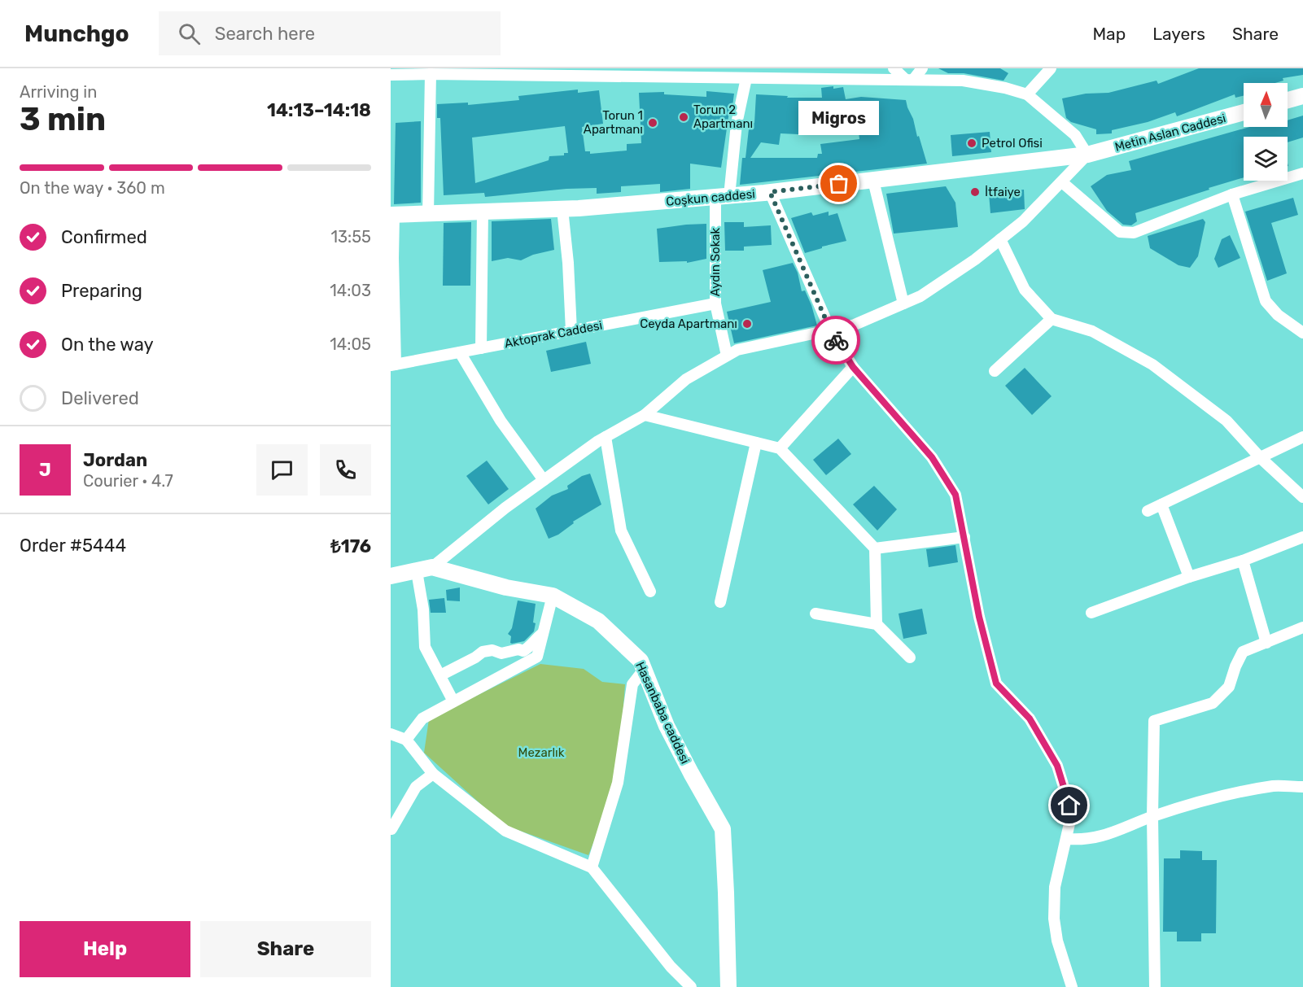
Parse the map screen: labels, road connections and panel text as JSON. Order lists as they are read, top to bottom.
{
  "streets": {
    "street": [
      "Metin Aslan Caddesi",
      "Coşkun caddesi",
      "Aydın Sokak",
      "Aktoprak Caddesi",
      "Hasanbaba caddesi"
    ]
  },
  "crossings": [
    ["Metin Aslan Caddesi", "Coşkun caddesi"],
    ["Coşkun caddesi", "Aydın Sokak"],
    ["Aydın Sokak", "Aktoprak Caddesi"]
  ],
  "parks": ["Mezarlık"],
  "places": [
    "Torun 2 Apartmanı",
    "Torun 1 Apartmanı",
    "Petrol Ofisi",
    "Migros",
    "İtfaiye",
    "Ceyda Apartmanı"
  ],
  "north": "top",
  "page": {
    "header": "Munchgo",
    "search": "Search here",
    "nav": ["Map", "Layers", "Share"],
    "heading": ["3 min", "Arriving in", "14:13–14:18"],
    "panel": [
      "Jordan",
      "Courier · 4.7",
      "Order #5444",
      "₺176"
    ],
    "bubble": "Migros",
    "bar": "On the way · 360 m",
    "list": [
      ["Confirmed", "13:55"],
      ["Preparing", "14:03"],
      ["On the way", "14:05"],
      "Delivered"
    ],
    "round": "J",
    "buttons": ["Help", "Share"]
  }
}
